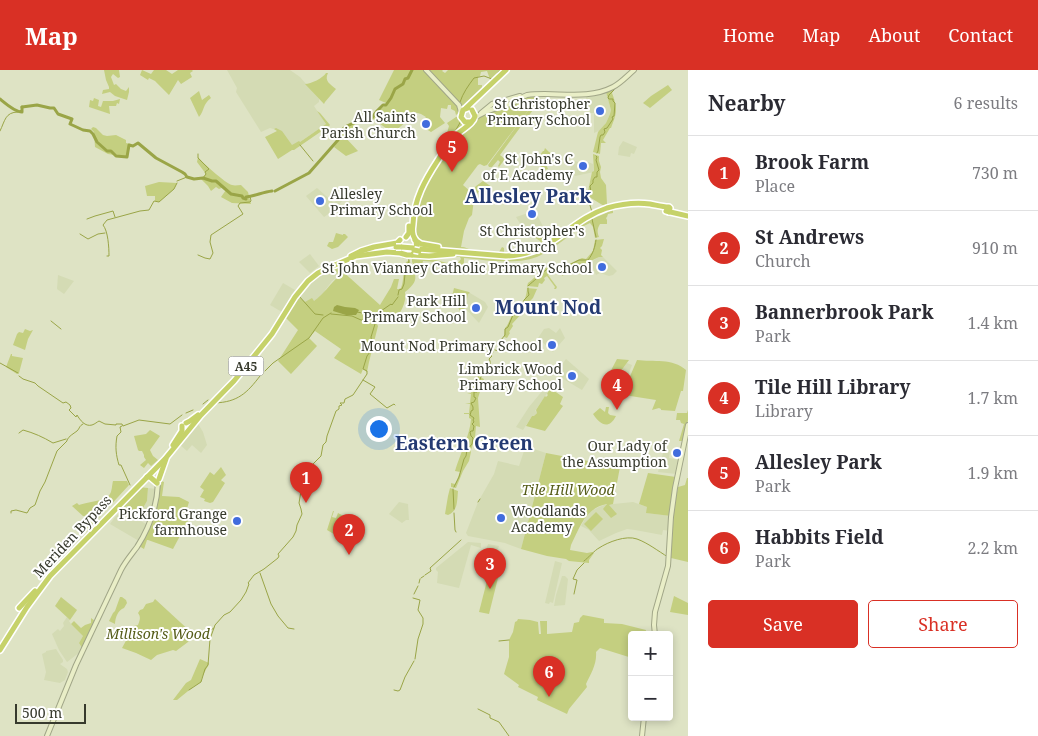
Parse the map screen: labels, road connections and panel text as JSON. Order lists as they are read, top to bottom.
{
  "streets": {
    "highway": ["A45", "Meriden Bypass"]
  },
  "crossings": [
    ["A45", "Meriden Bypass"]
  ],
  "districts": ["Allesley Park", "Mount Nod", "Eastern Green"],
  "parks": ["Tile Hill Wood", "Millison's Wood"],
  "places": [
    "St Christopher Primary School",
    "All Saints Parish Church",
    "St John's C of E Academy",
    "Allesley Primary School",
    "St Christopher's Church",
    "St John Vianney Catholic Primary School",
    "Park Hill Primary School",
    "Mount Nod Primary School",
    "Limbrick Wood Primary School",
    "Our Lady of the Assumption",
    "Woodlands Academy",
    "Pickford Grange farmhouse"
  ],
  "scale_bar": "500 m",
  "page": {
    "header": "Map",
    "nav": [
      "Home",
      "Map",
      "About",
      "Contact"
    ],
    "heading": ["Nearby", "6 results"],
    "pins": [
      "5",
      "4",
      "1",
      "2",
      "3",
      "6"
    ],
    "list": [
      {
        "mark": "1",
        "name": "Brook Farm",
        "note": "Place",
        "value": "730 m"
      },
      {
        "mark": "2",
        "name": "St Andrews",
        "note": "Church",
        "value": "910 m"
      },
      {
        "mark": "3",
        "name": "Bannerbrook Park",
        "note": "Park",
        "value": "1.4 km"
      },
      {
        "mark": "4",
        "name": "Tile Hill Library",
        "note": "Library",
        "value": "1.7 km"
      },
      {
        "mark": "5",
        "name": "Allesley Park",
        "note": "Park",
        "value": "1.9 km"
      },
      {
        "mark": "6",
        "name": "Habbits Field",
        "note": "Park",
        "value": "2.2 km"
      }
    ],
    "buttons": ["Save", "Share"],
    "map_buttons": ["+", "−"],
    "scale": "500 m"
  }
}
